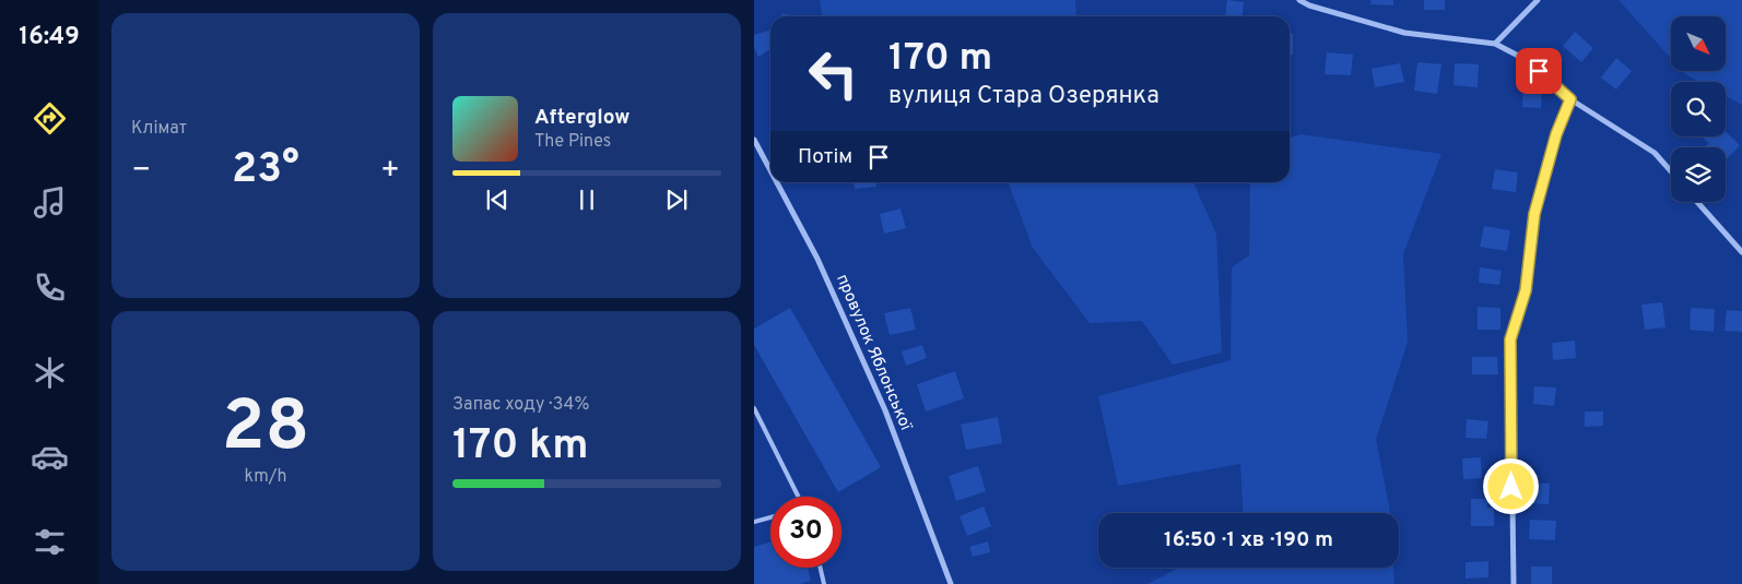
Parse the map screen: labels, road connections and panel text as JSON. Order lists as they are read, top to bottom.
{
  "streets": {
    "street": ["провулок Яблонської"]
  },
  "north": "bottom right",
  "page": {
    "tabs": "16:49",
    "tile": [
      "Клімат",
      ["28", "km/h"],
      ["Запас ходу · 34%", "170 km"]
    ],
    "turn": ["170 m", "вулиця Стара Озерянка"],
    "song": ["Afterglow", "The Pines"],
    "then": "Потім",
    "heat": ["−", "23°", "+"],
    "limit": "30",
    "trip": "16:50 · 1 хв · 190 m"
  }
}
